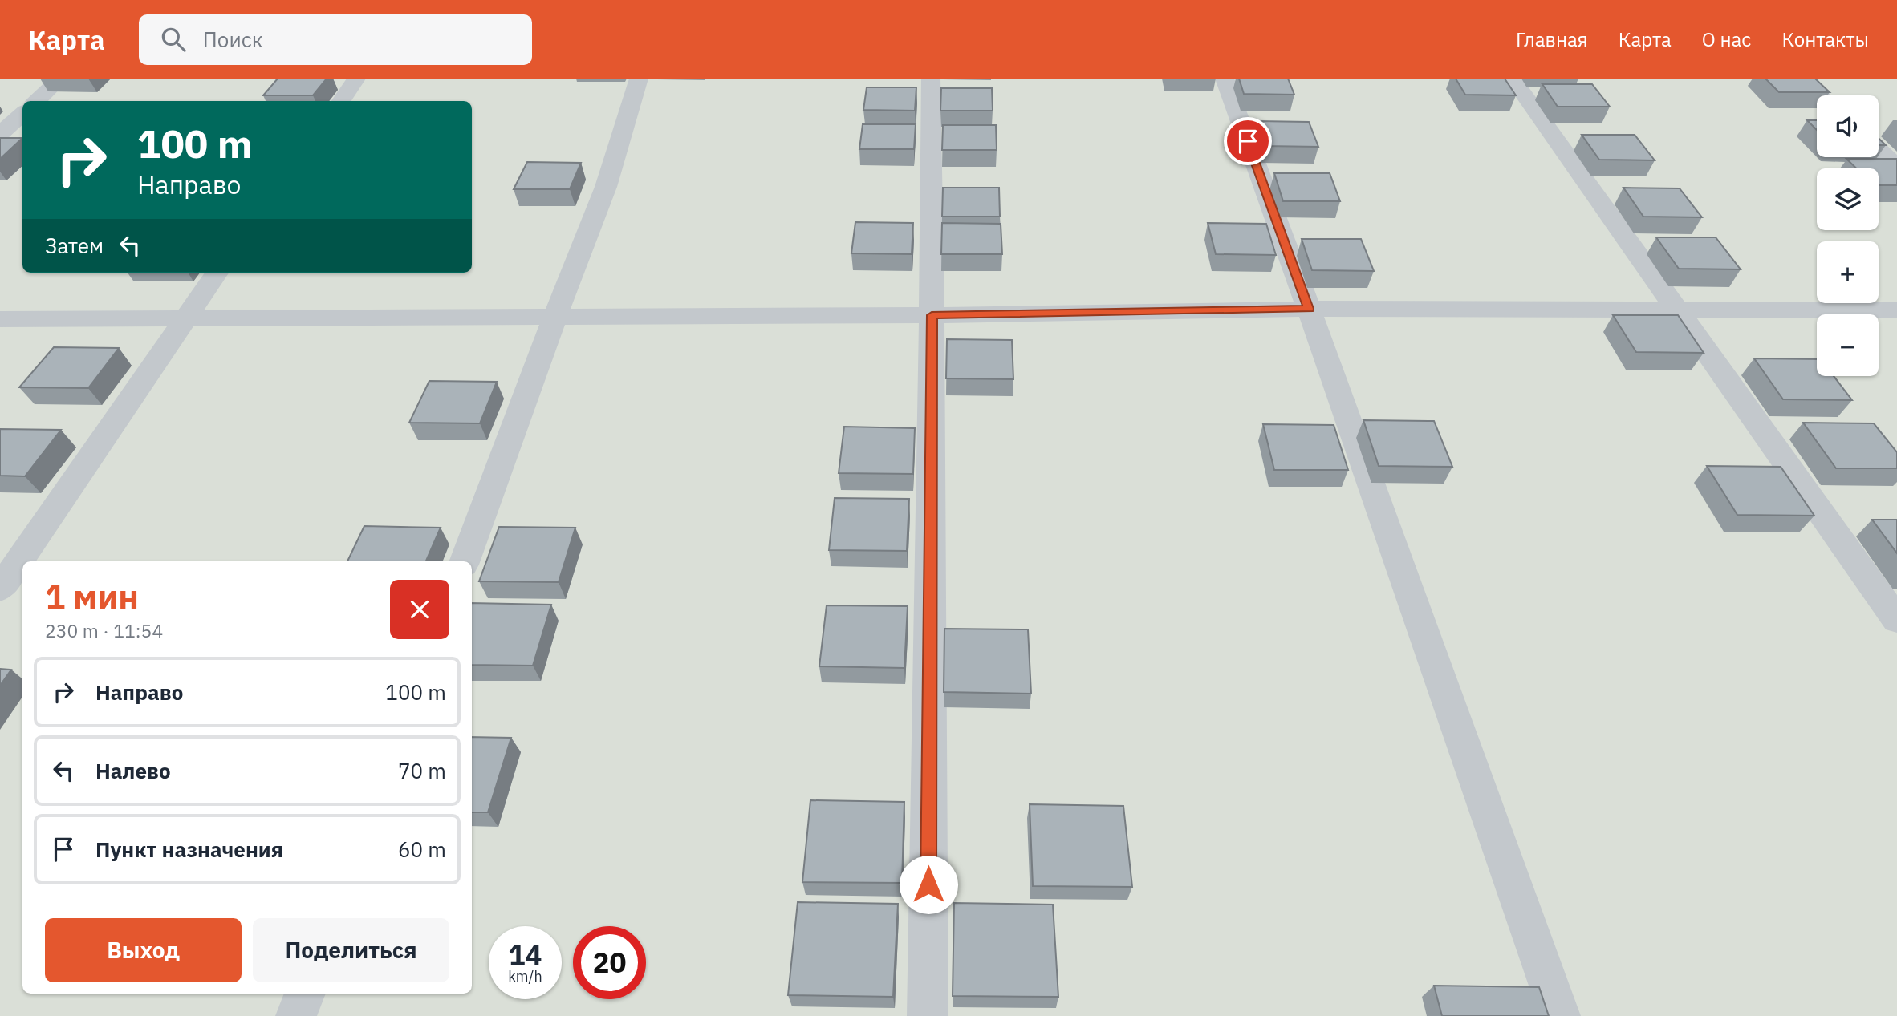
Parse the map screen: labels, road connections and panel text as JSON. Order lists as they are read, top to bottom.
{
  "page": {
    "header": "Карта",
    "search": "Поиск",
    "nav": [
      "Главная",
      "Карта",
      "О нас",
      "Контакты"
    ],
    "map_buttons": ["+", "−"],
    "turn": ["100 m", "Направо"],
    "then": "Затем",
    "heading": ["1 мин", "230 m · 11:54"],
    "list": [
      {
        "name": "Направо",
        "value": "100 m"
      },
      {
        "name": "Налево",
        "value": "70 m"
      },
      {
        "name": "Пункт назначения",
        "value": "60 m"
      }
    ],
    "buttons": ["Выход", "Поделиться"],
    "speed": "14 km/h",
    "limit": "20"
  }
}
